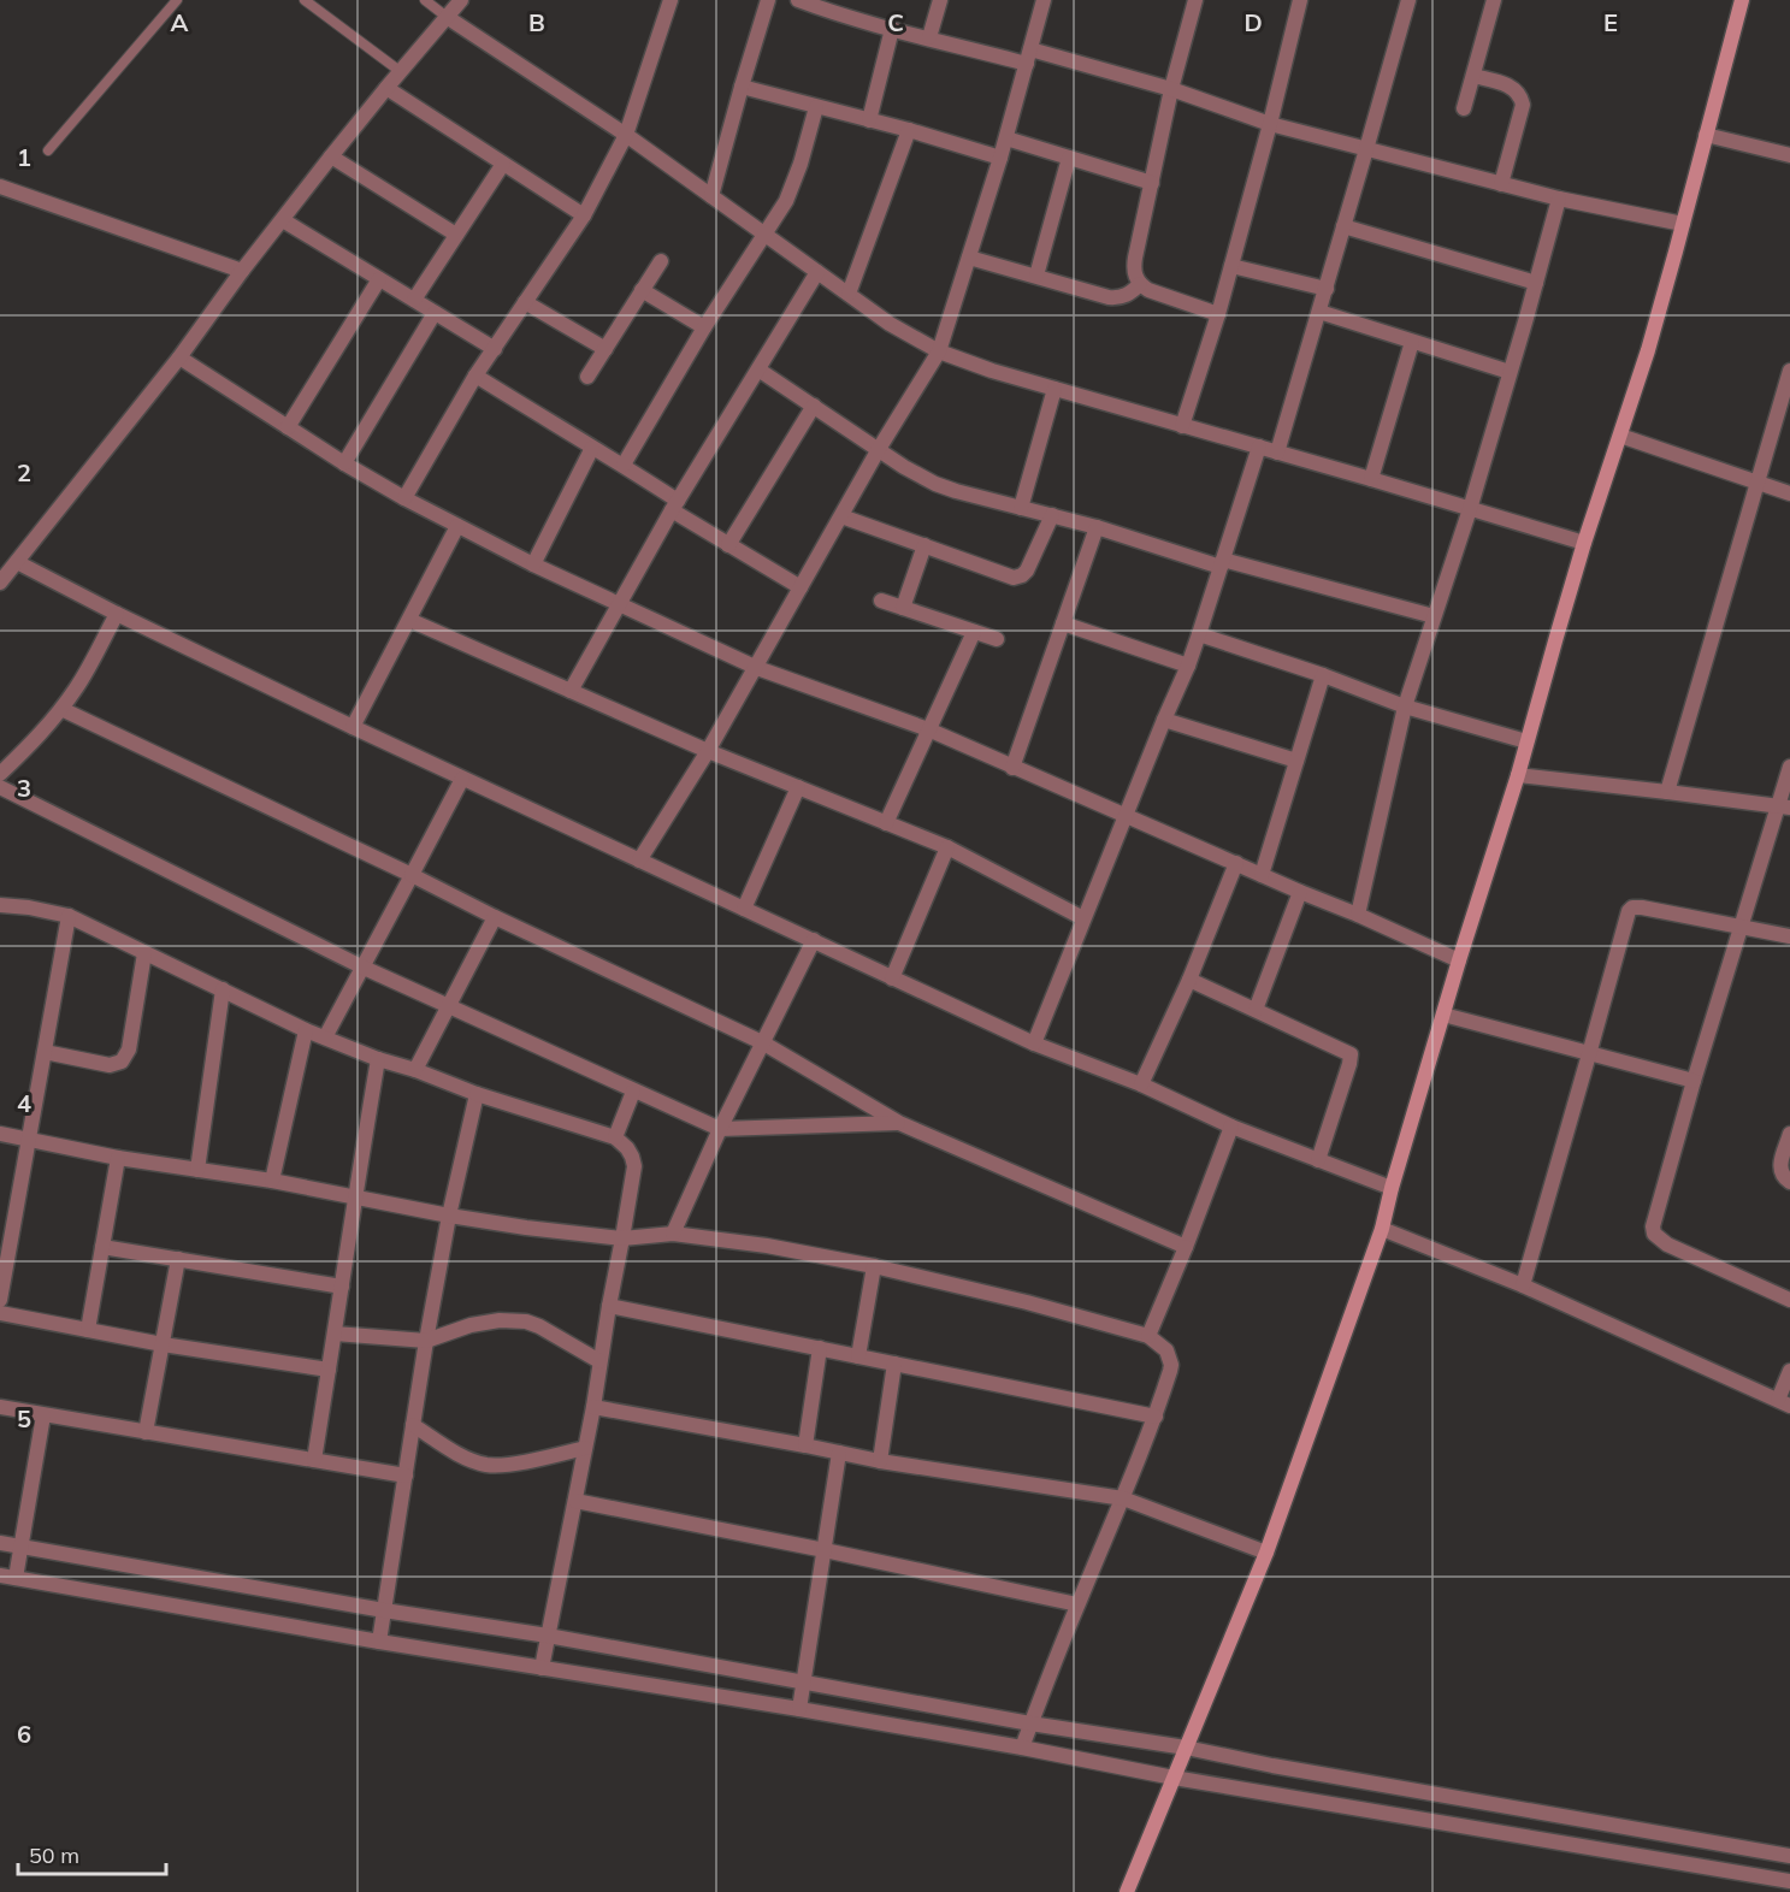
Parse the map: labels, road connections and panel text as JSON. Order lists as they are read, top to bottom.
{
  "scale_bar": "50 m",
  "grid": {
    "columns": [
      "A",
      "B",
      "C",
      "D",
      "E"
    ],
    "rows": [
      "1",
      "2",
      "3",
      "4",
      "5",
      "6"
    ]
  }
}
